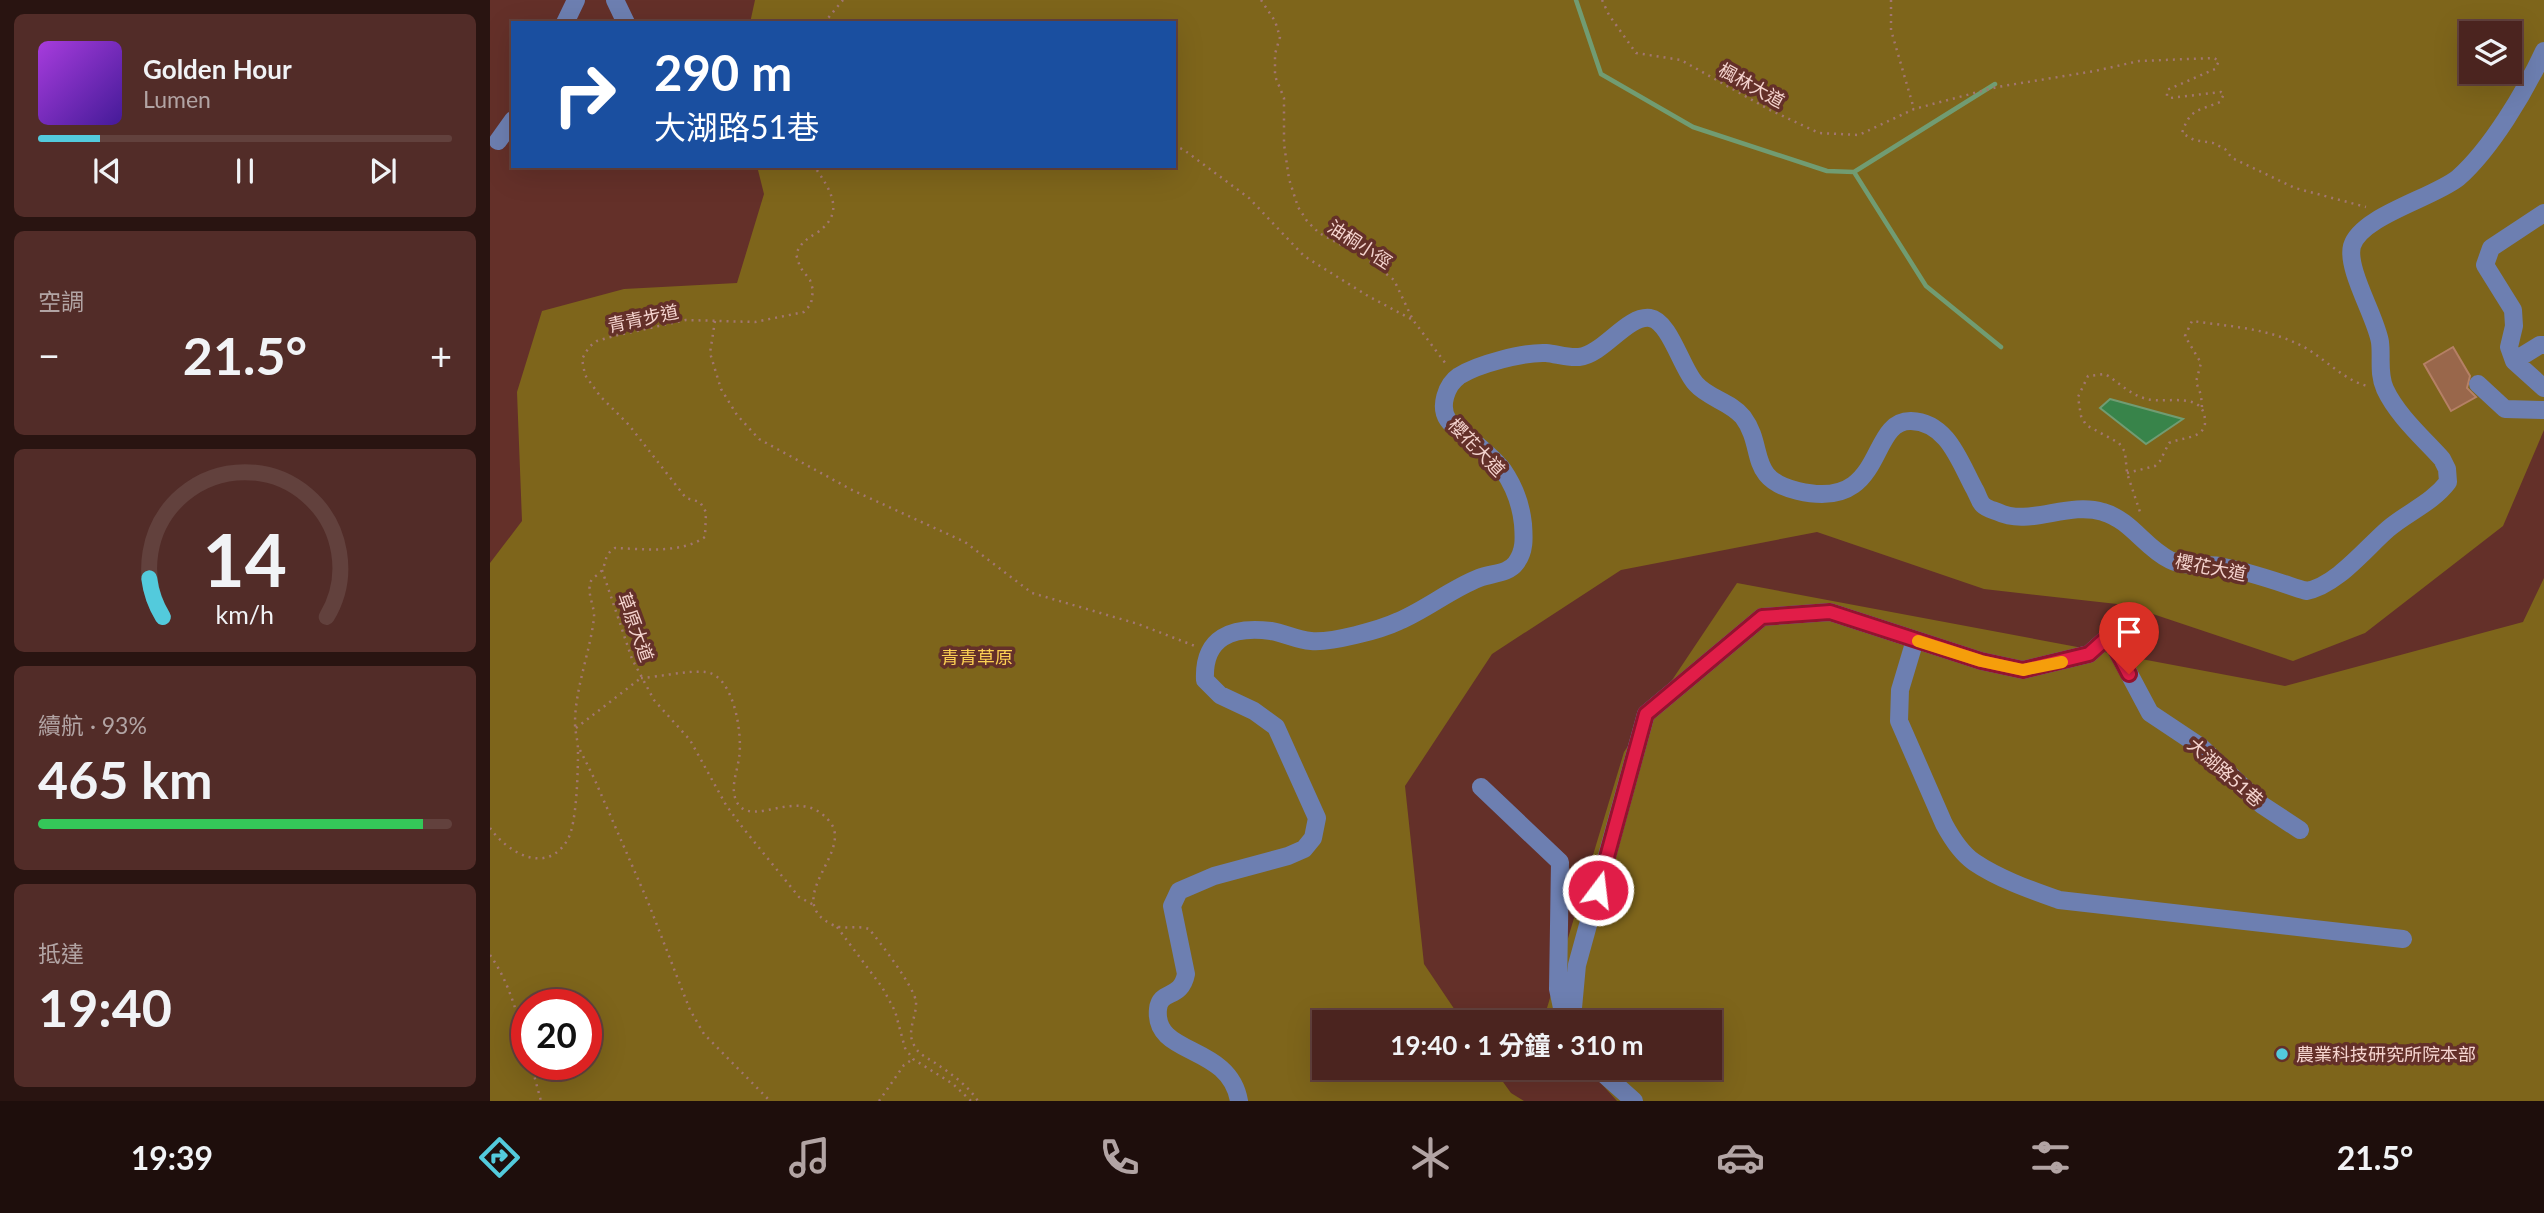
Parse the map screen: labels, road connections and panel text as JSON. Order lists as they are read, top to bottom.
{
  "streets": {
    "street": ["櫻花大道", "大湖路51巷"],
    "path": [
      "楓林大道",
      "油桐小徑",
      "青青步道",
      "草原大道"
    ]
  },
  "crossings": [
    ["楓林大道", "櫻花大道"],
    ["油桐小徑", "櫻花大道"],
    ["青青步道", "草原大道"]
  ],
  "parks": ["青青草原"],
  "places": ["農業科技研究所院本部"],
  "page": {
    "turn": ["290 m", "大湖路51巷"],
    "song": ["Golden Hour", "Lumen"],
    "tile": [
      "空調",
      ["續航 · 93%", "465 km"],
      ["抵達", "19:40"]
    ],
    "heat": ["−", "21.5°", "+"],
    "limit": "20",
    "trip": "19:40 · 1 分鐘 · 310 m",
    "tabs": ["19:39", "21.5°"],
    "gauge": ["14", "km/h"]
  }
}
